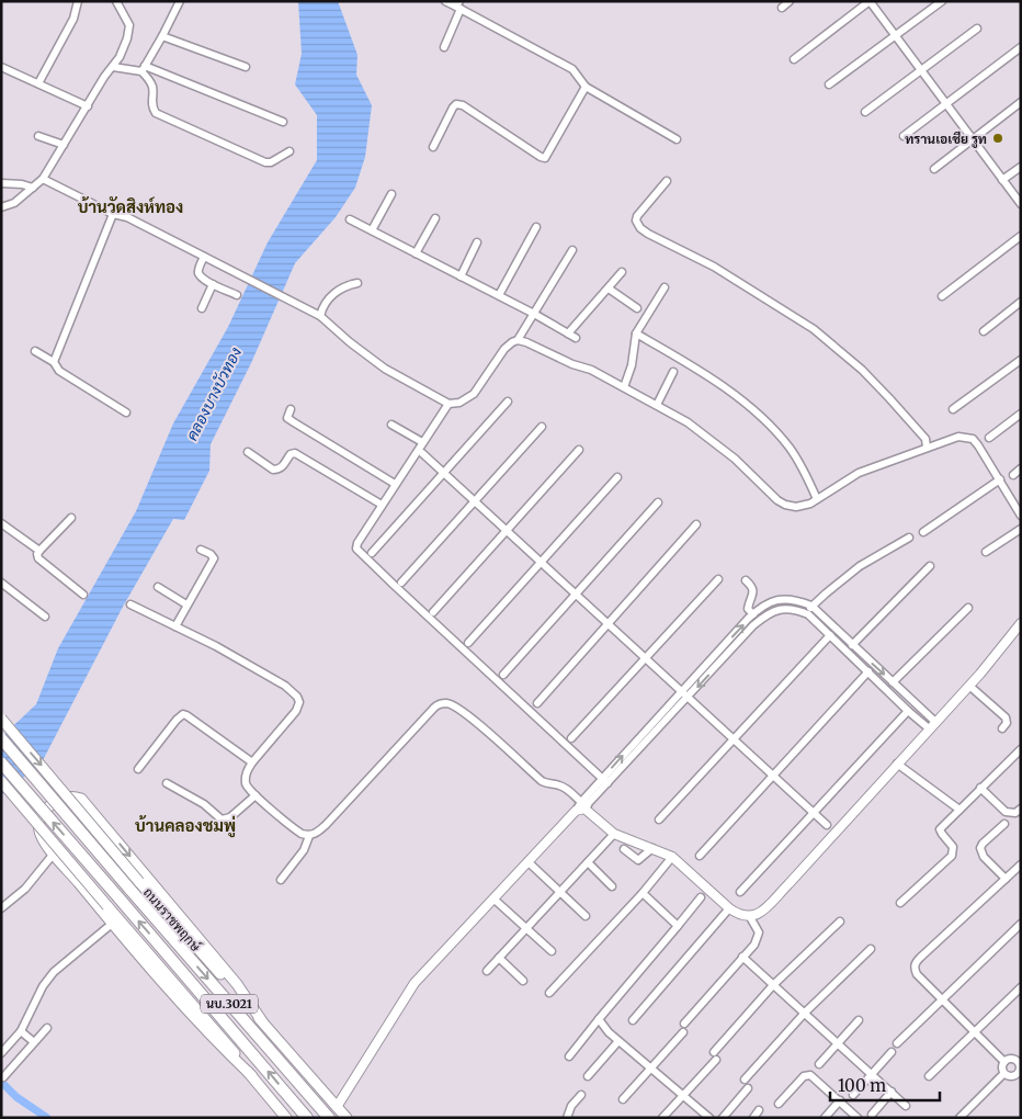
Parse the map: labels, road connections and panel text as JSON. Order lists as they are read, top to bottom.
{
  "streets": {
    "main road": ["ถนนราชพฤกษ์", "นบ.3021"]
  },
  "districts": ["บ้านวัดสิงห์ทอง", "บ้านคลองชมพู่"],
  "water": ["คลองบางบัวทอง"],
  "places": ["ทรานเอเชีย รูท"],
  "scale_bar": "100 m"
}
